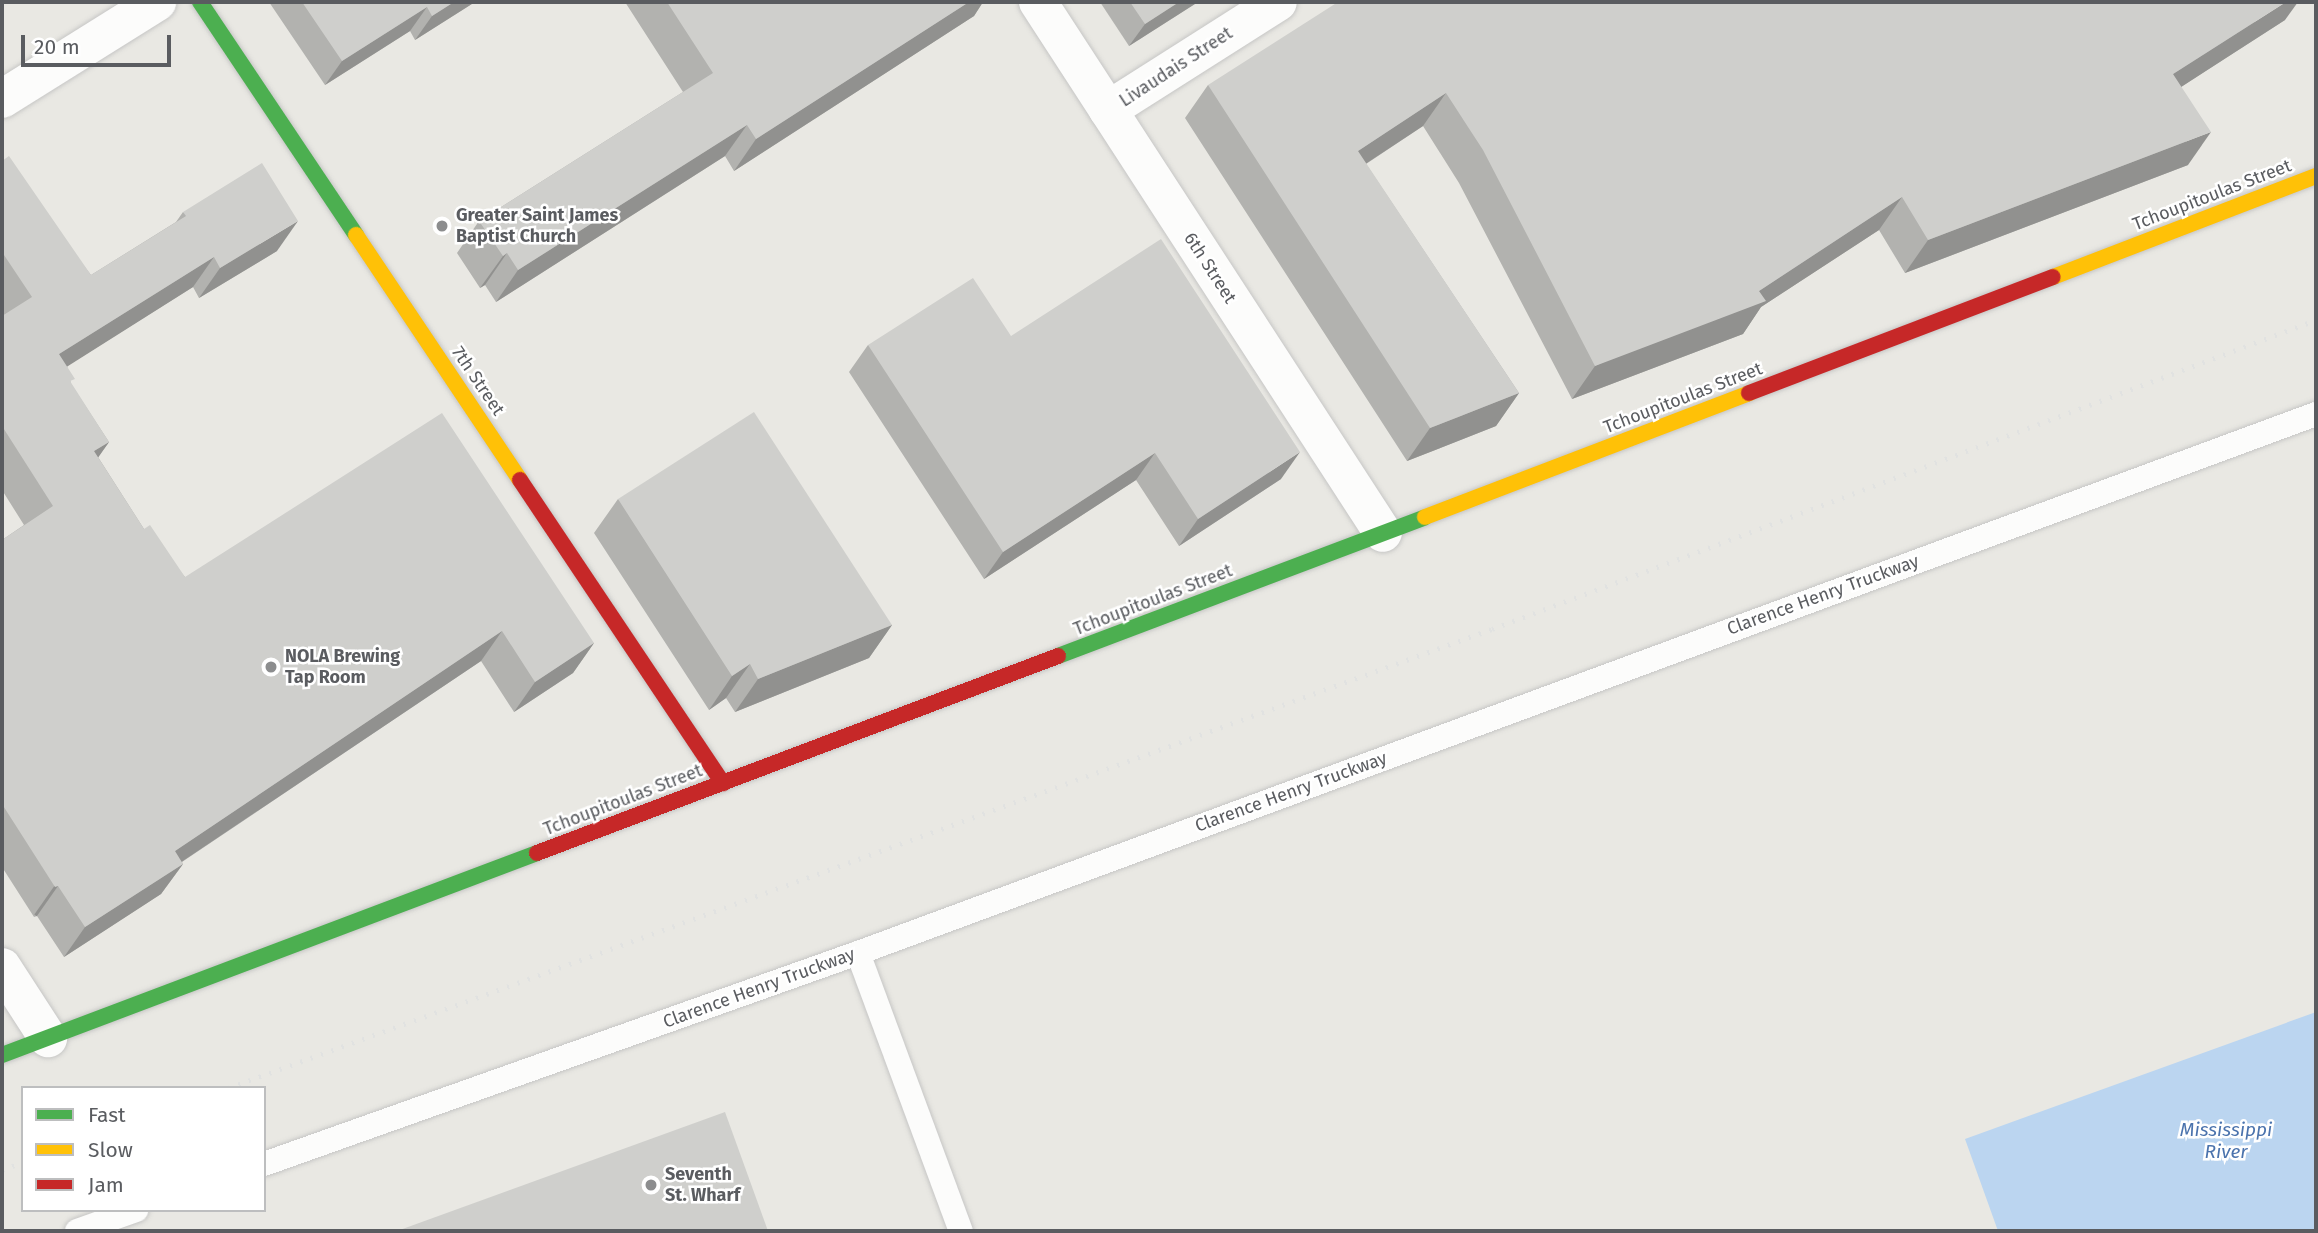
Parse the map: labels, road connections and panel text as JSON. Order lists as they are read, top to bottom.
{
  "streets": {
    "street": [
      "Livaudais Street",
      "Tchoupitoulas Street",
      "6th Street",
      "7th Street"
    ],
    "lane": ["Clarence Henry Truckway"]
  },
  "crossings": [
    ["Livaudais Street", "6th Street"],
    ["Tchoupitoulas Street", "6th Street"],
    ["Tchoupitoulas Street", "7th Street"]
  ],
  "water": ["Mississippi River"],
  "places": ["Greater Saint James Baptist Church", "NOLA Brewing Tap Room", "Seventh St. Wharf"],
  "legend": ["Fast", "Slow", "Jam"],
  "scale_bar": "20 m"
}
